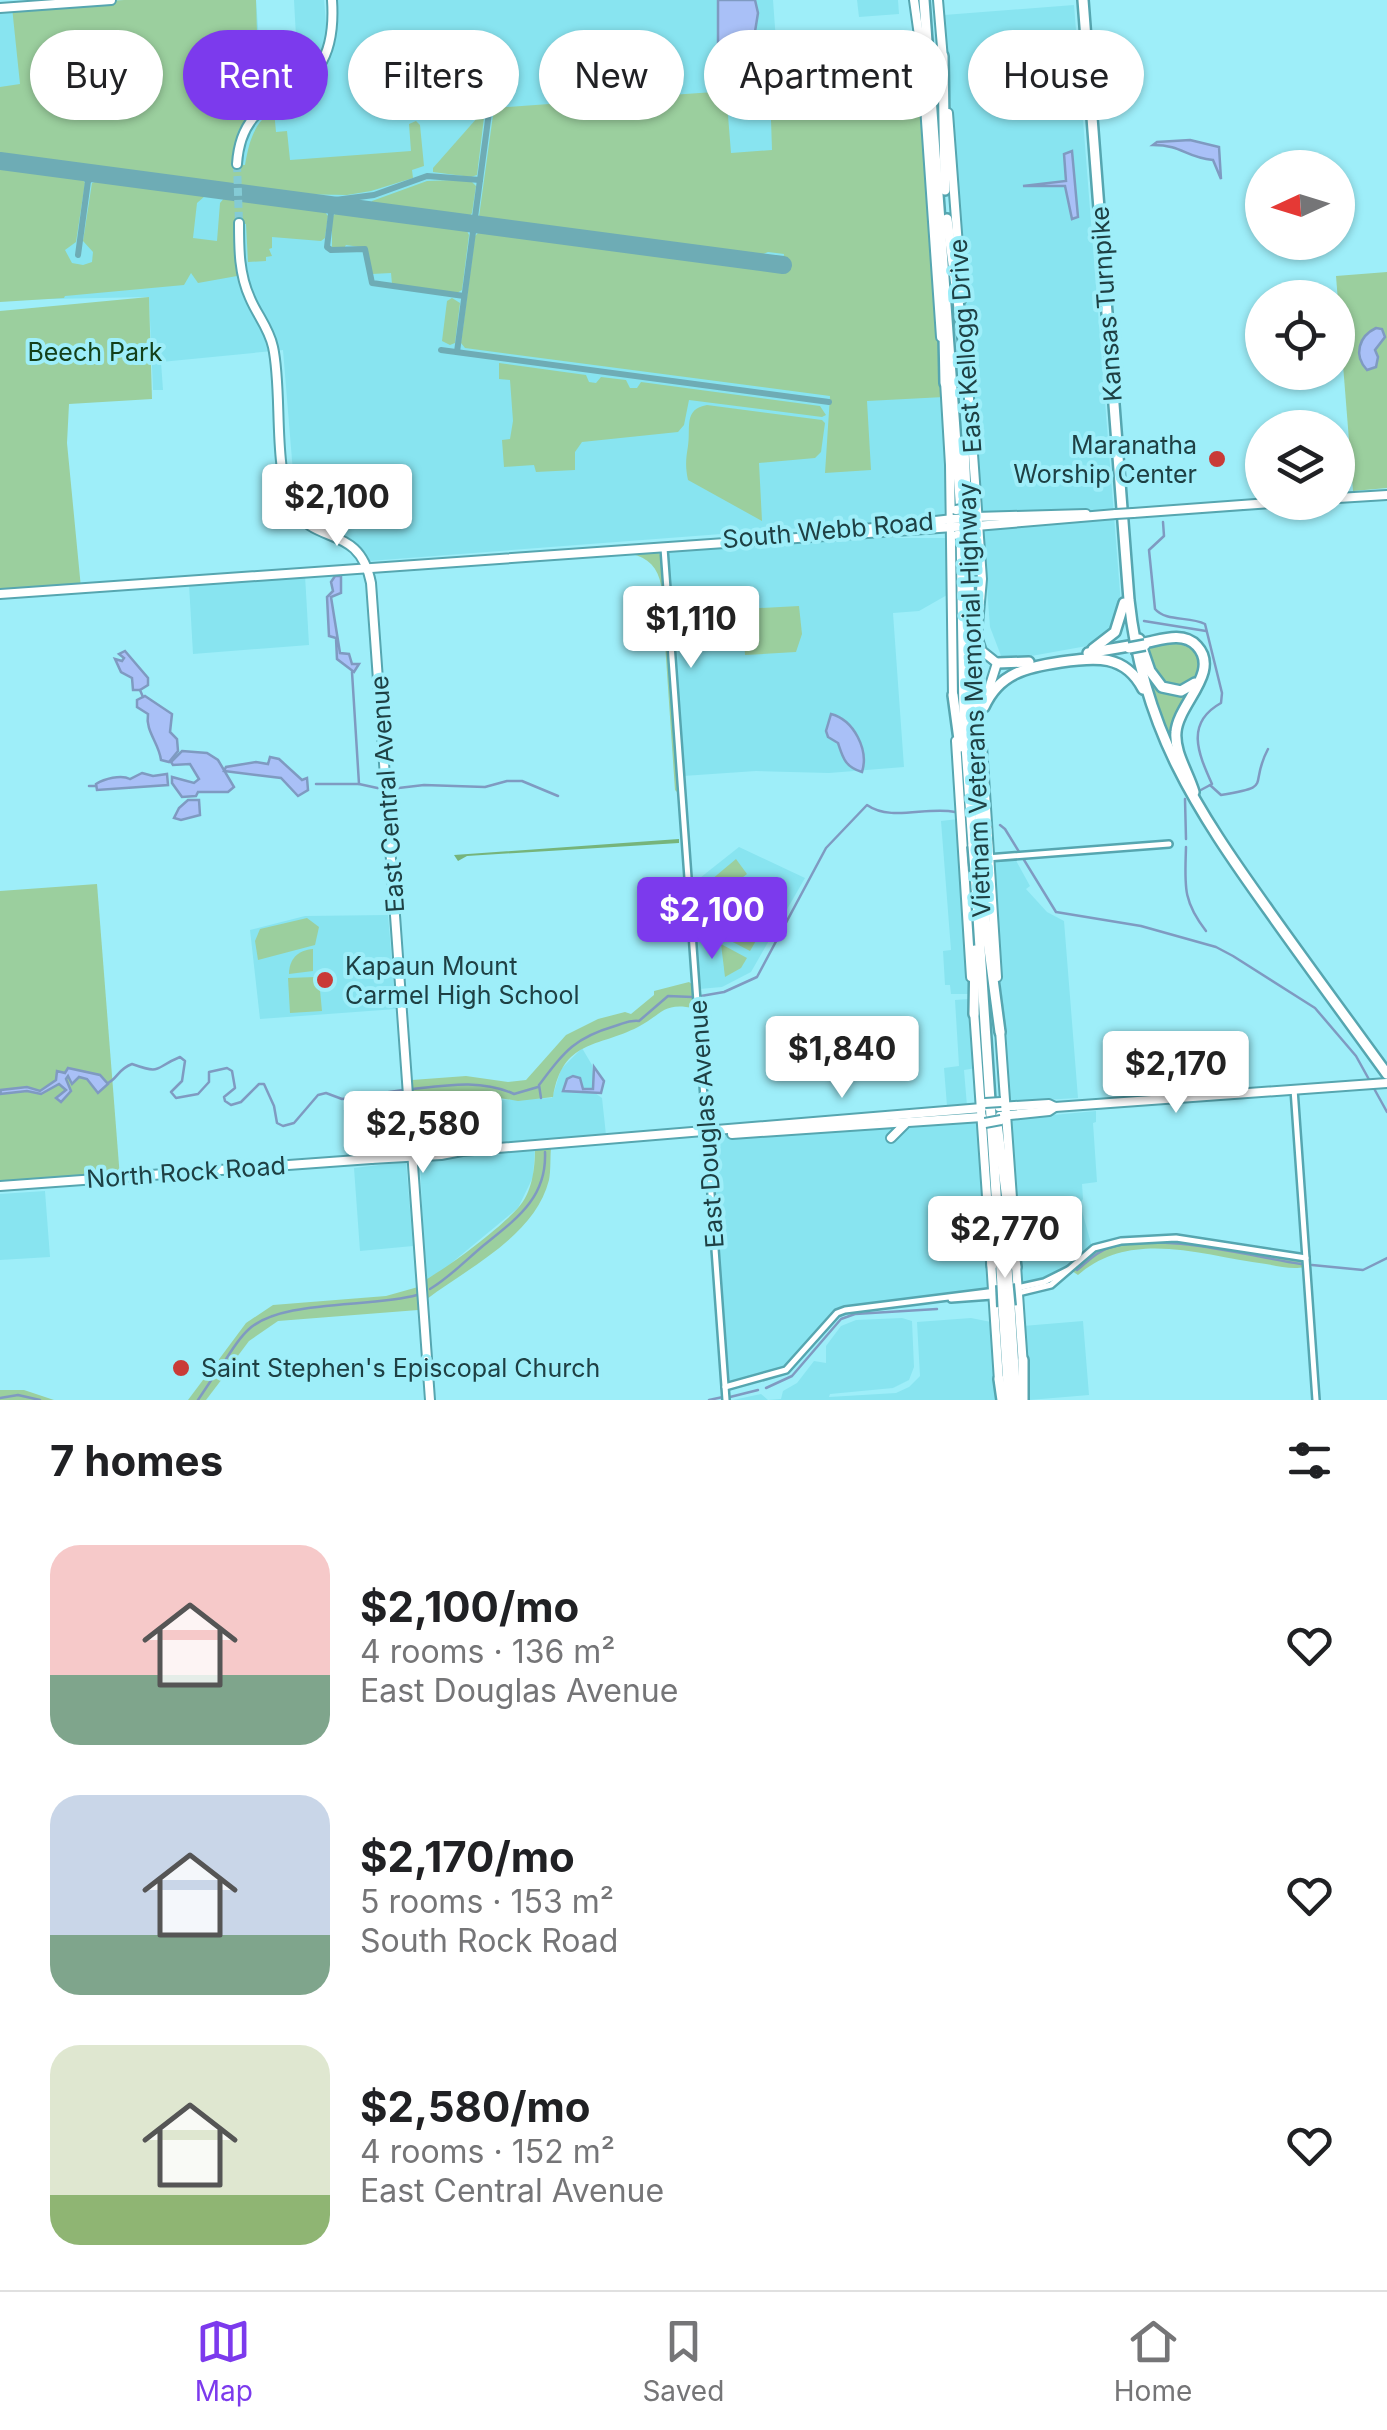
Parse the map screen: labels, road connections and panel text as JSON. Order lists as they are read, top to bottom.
{
  "streets": {
    "highway": ["Kansas Turnpike", "Vietnam Veterans Memorial Highway"],
    "main road": [
      "East Kellogg Drive",
      "South Webb Road",
      "East Central Avenue",
      "North Rock Road"
    ],
    "street": ["East Douglas Avenue"]
  },
  "crossings": [
    ["East Kellogg Drive", "South Webb Road"],
    ["South Webb Road", "East Douglas Avenue"],
    ["East Central Avenue", "North Rock Road"],
    ["East Douglas Avenue", "North Rock Road"]
  ],
  "parks": ["Beech Park"],
  "places": ["Maranatha Worship Center", "Kapaun Mount Carmel High School", "Saint Stephen's Episcopal Church"],
  "north": "left",
  "page": {
    "chip": [
      "Buy",
      "Rent",
      "Filters",
      "New",
      "Apartment",
      "House"
    ],
    "price": [
      "$2,100",
      "$1,110",
      "$2,100",
      "$1,840",
      "$2,170",
      "$2,580",
      "$2,770"
    ],
    "heading": "7 homes",
    "list": [
      {
        "name": "$2,100/mo",
        "note": "4 rooms · 136 m² · East Douglas Avenue"
      },
      {
        "name": "$2,170/mo",
        "note": "5 rooms · 153 m² · South Rock Road"
      },
      {
        "name": "$2,580/mo",
        "note": "4 rooms · 152 m² · East Central Avenue"
      }
    ],
    "tabs": ["Map", "Saved", "Home"]
  }
}
